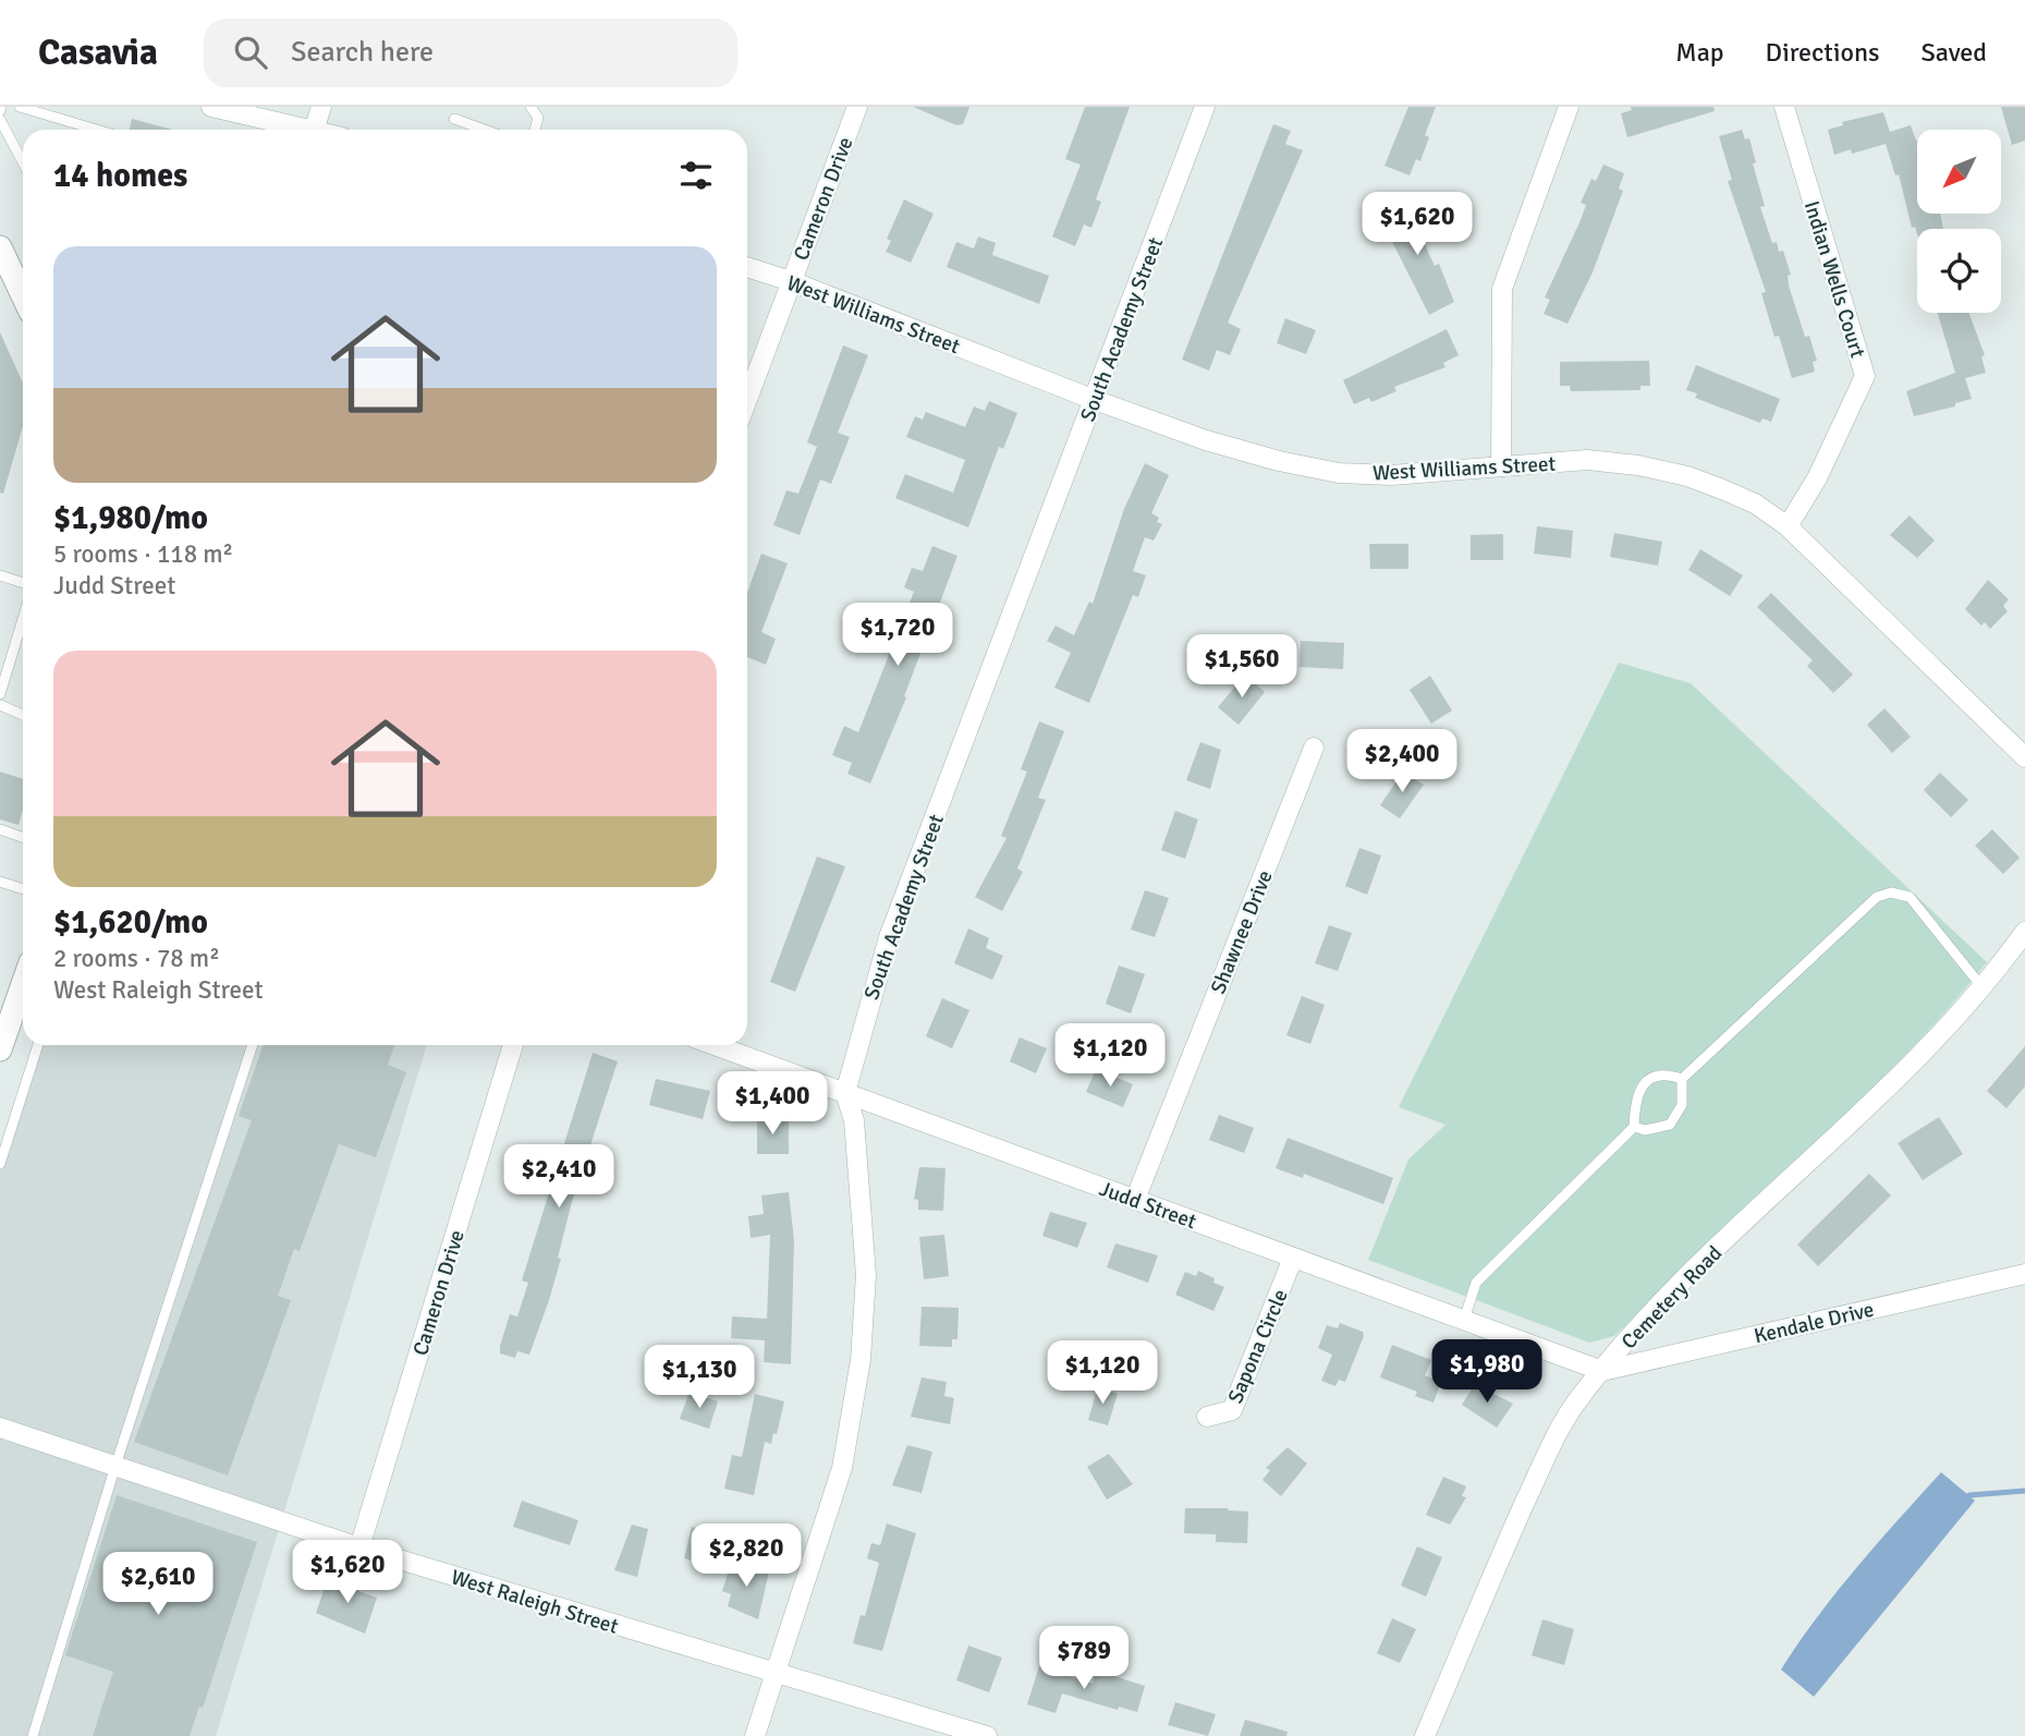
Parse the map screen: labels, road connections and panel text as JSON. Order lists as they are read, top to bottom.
{
  "streets": {
    "street": [
      "Cameron Drive",
      "Indian Wells Court",
      "West Williams Street",
      "South Academy Street",
      "Shawnee Drive",
      "Judd Street",
      "Cemetery Road",
      "Kendale Drive",
      "Sapona Circle",
      "West Raleigh Street"
    ]
  },
  "crossings": [
    ["Cameron Drive", "West Williams Street"],
    ["Cameron Drive", "West Raleigh Street"],
    ["Indian Wells Court", "West Williams Street"],
    ["West Williams Street", "South Academy Street"],
    ["South Academy Street", "Judd Street"],
    ["Shawnee Drive", "Judd Street"],
    ["Judd Street", "Cemetery Road"],
    ["Judd Street", "Kendale Drive"],
    ["Judd Street", "Sapona Circle"],
    ["Cemetery Road", "Kendale Drive"]
  ],
  "north": "bottom left",
  "page": {
    "header": "Casavia",
    "search": "Search here",
    "nav": ["Map", "Directions", "Saved"],
    "heading": "14 homes",
    "price": [
      "$1,620",
      "$1,720",
      "$1,560",
      "$2,400",
      "$1,120",
      "$1,400",
      "$2,410",
      "$1,980",
      "$1,120",
      "$1,130",
      "$2,820",
      "$1,620",
      "$2,610",
      "$789"
    ],
    "list": [
      {
        "name": "$1,980/mo",
        "note": "5 rooms · 118 m² · Judd Street"
      },
      {
        "name": "$1,620/mo",
        "note": "2 rooms · 78 m² · West Raleigh Street"
      }
    ]
  }
}
